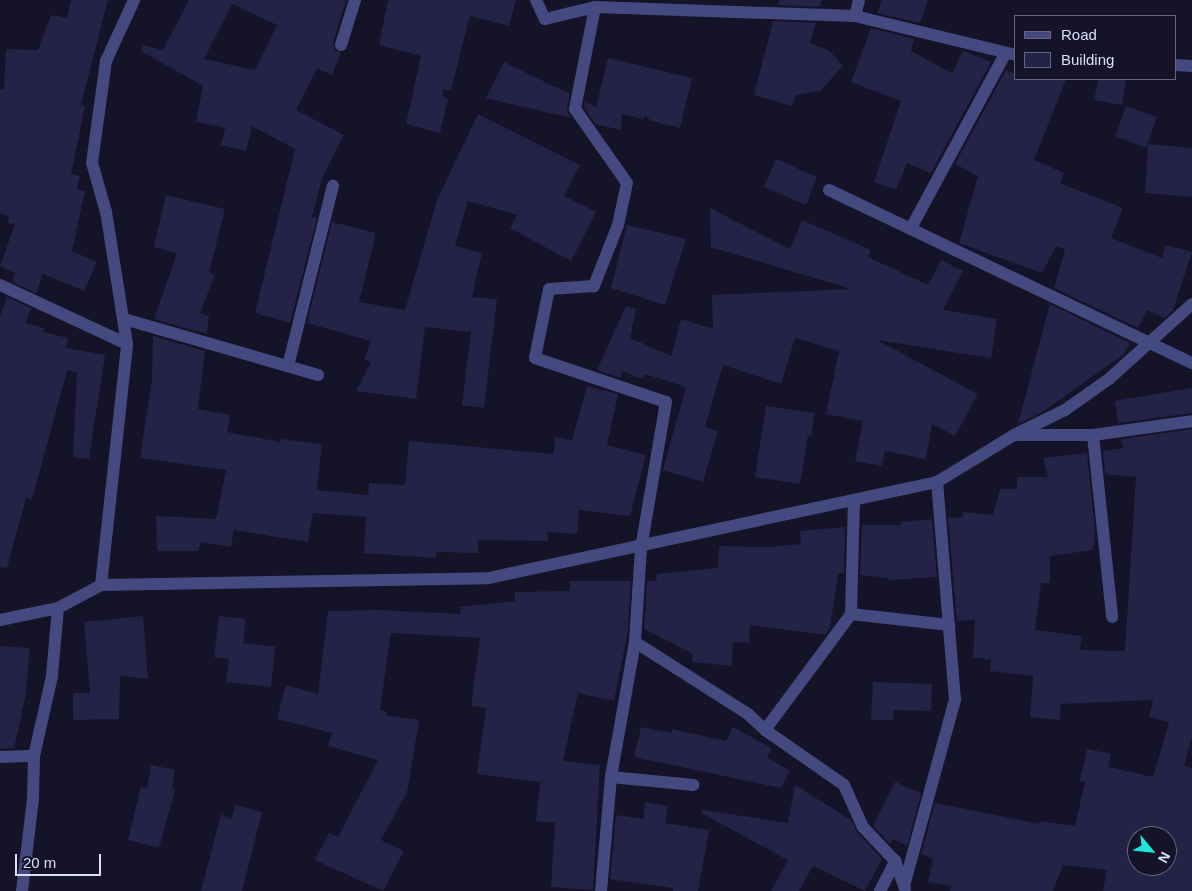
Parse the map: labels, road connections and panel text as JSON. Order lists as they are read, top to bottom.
{
  "legend": ["Road", "Building"],
  "scale_bar": "20 m",
  "north": "bottom right"
}
